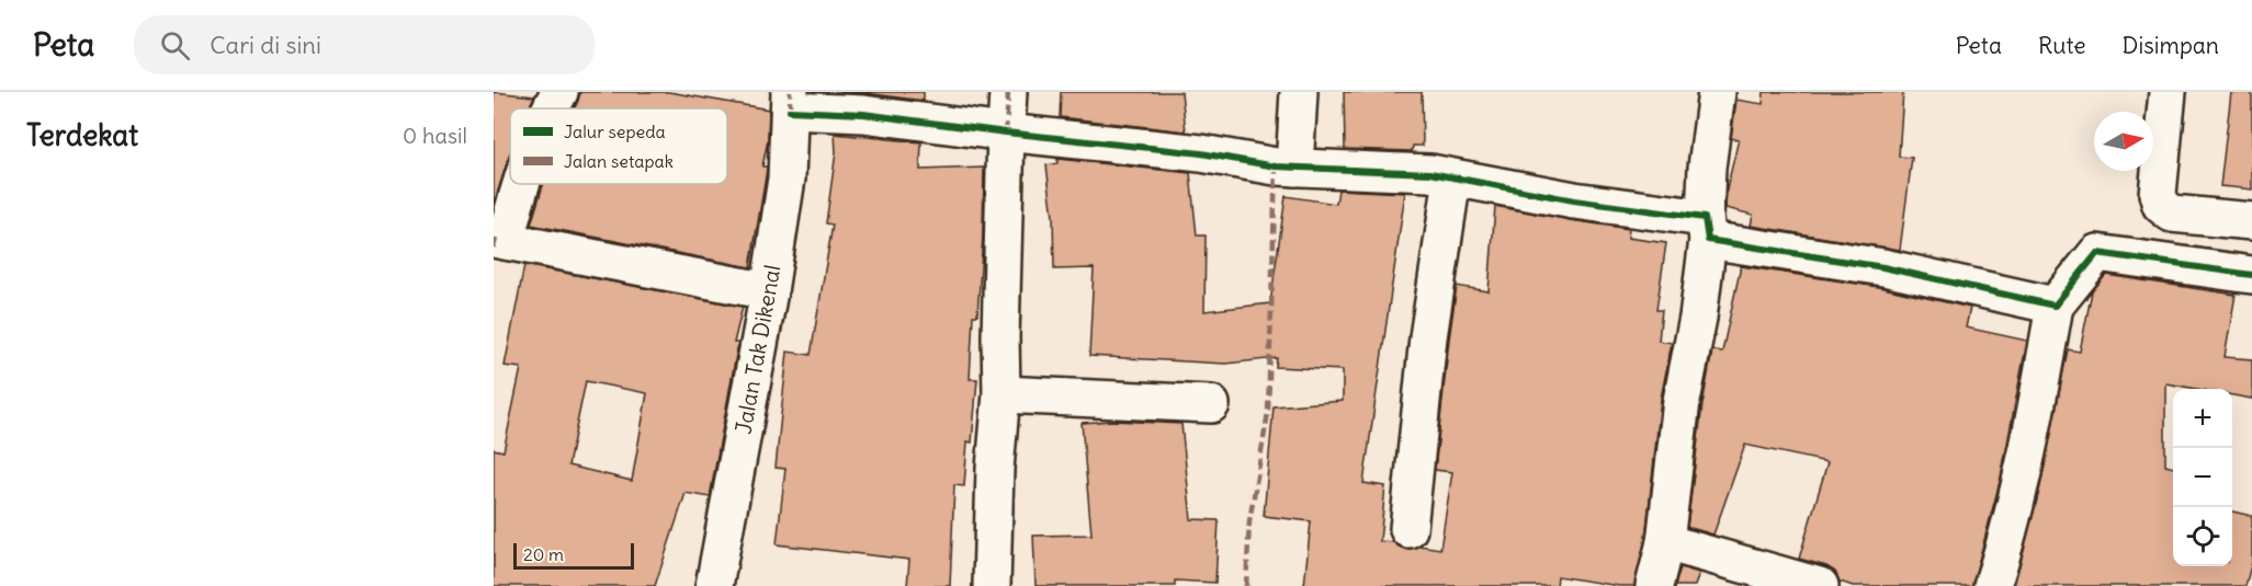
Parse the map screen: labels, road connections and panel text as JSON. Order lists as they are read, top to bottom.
{
  "streets": {
    "street": ["Jalan Tak Dikenal"]
  },
  "legend": ["Jalur sepeda", "Jalan setapak"],
  "scale_bar": "20 m",
  "north": "right",
  "page": {
    "header": "Peta",
    "search": "Cari di sini",
    "nav": ["Peta", "Rute", "Disimpan"],
    "heading": ["Terdekat", "0 hasil"],
    "map_buttons": ["+", "−"],
    "scale": "20 m"
  }
}
